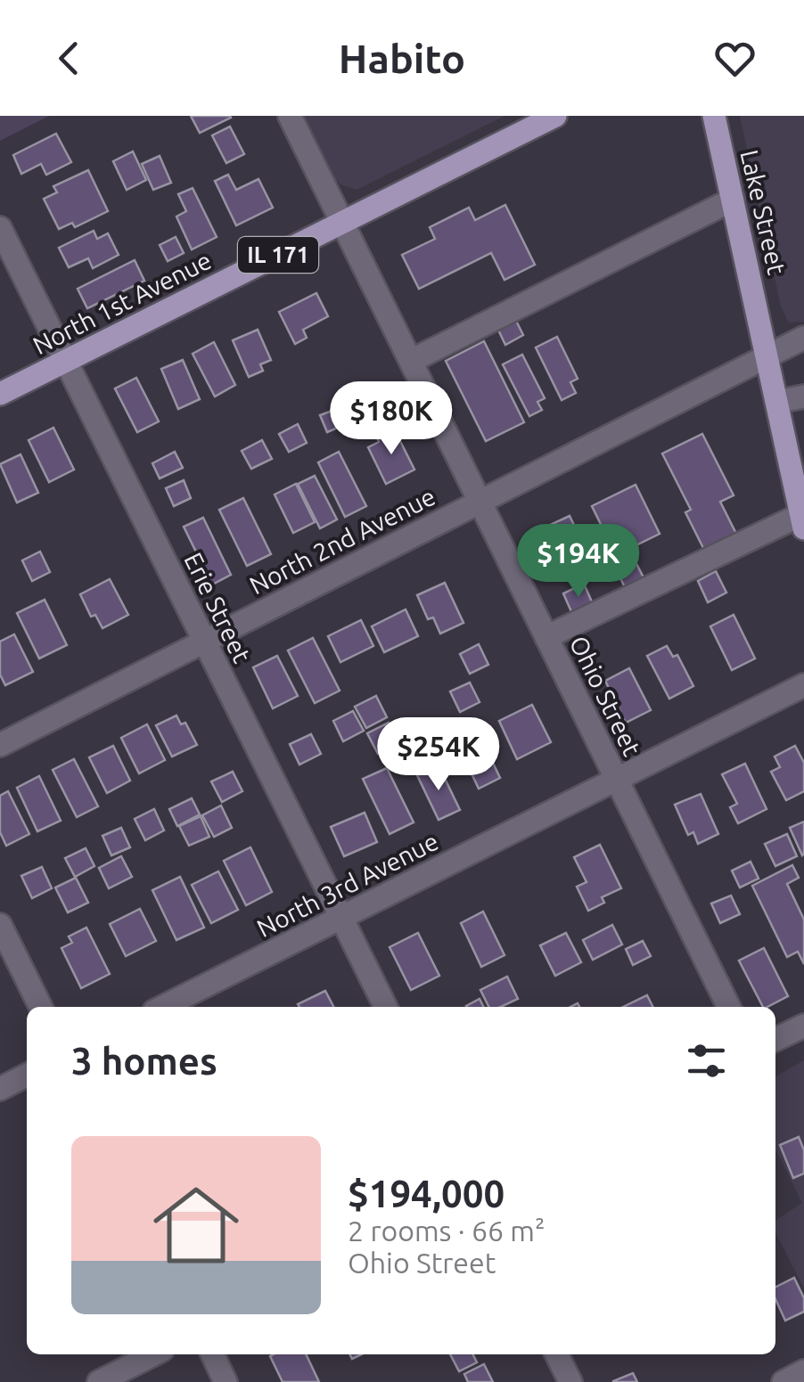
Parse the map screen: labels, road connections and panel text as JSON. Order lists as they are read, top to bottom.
{
  "streets": {
    "main road": ["Lake Street", "IL 171", "North 1st Avenue"],
    "street": [
      "North 2nd Avenue",
      "Erie Street",
      "Ohio Street",
      "North 3rd Avenue"
    ]
  },
  "crossings": [
    ["Lake Street", "North 2nd Avenue"],
    ["North 1st Avenue", "Erie Street"],
    ["North 1st Avenue", "Ohio Street"],
    ["North 2nd Avenue", "Erie Street"],
    ["North 2nd Avenue", "Ohio Street"],
    ["Erie Street", "North 3rd Avenue"],
    ["Ohio Street", "North 3rd Avenue"]
  ],
  "page": {
    "header": "Habito",
    "price": ["$180K", "$194K", "$254K"],
    "heading": "3 homes",
    "list": [
      {
        "name": "$194,000",
        "note": "2 rooms · 66 m² · Ohio Street"
      }
    ]
  }
}
